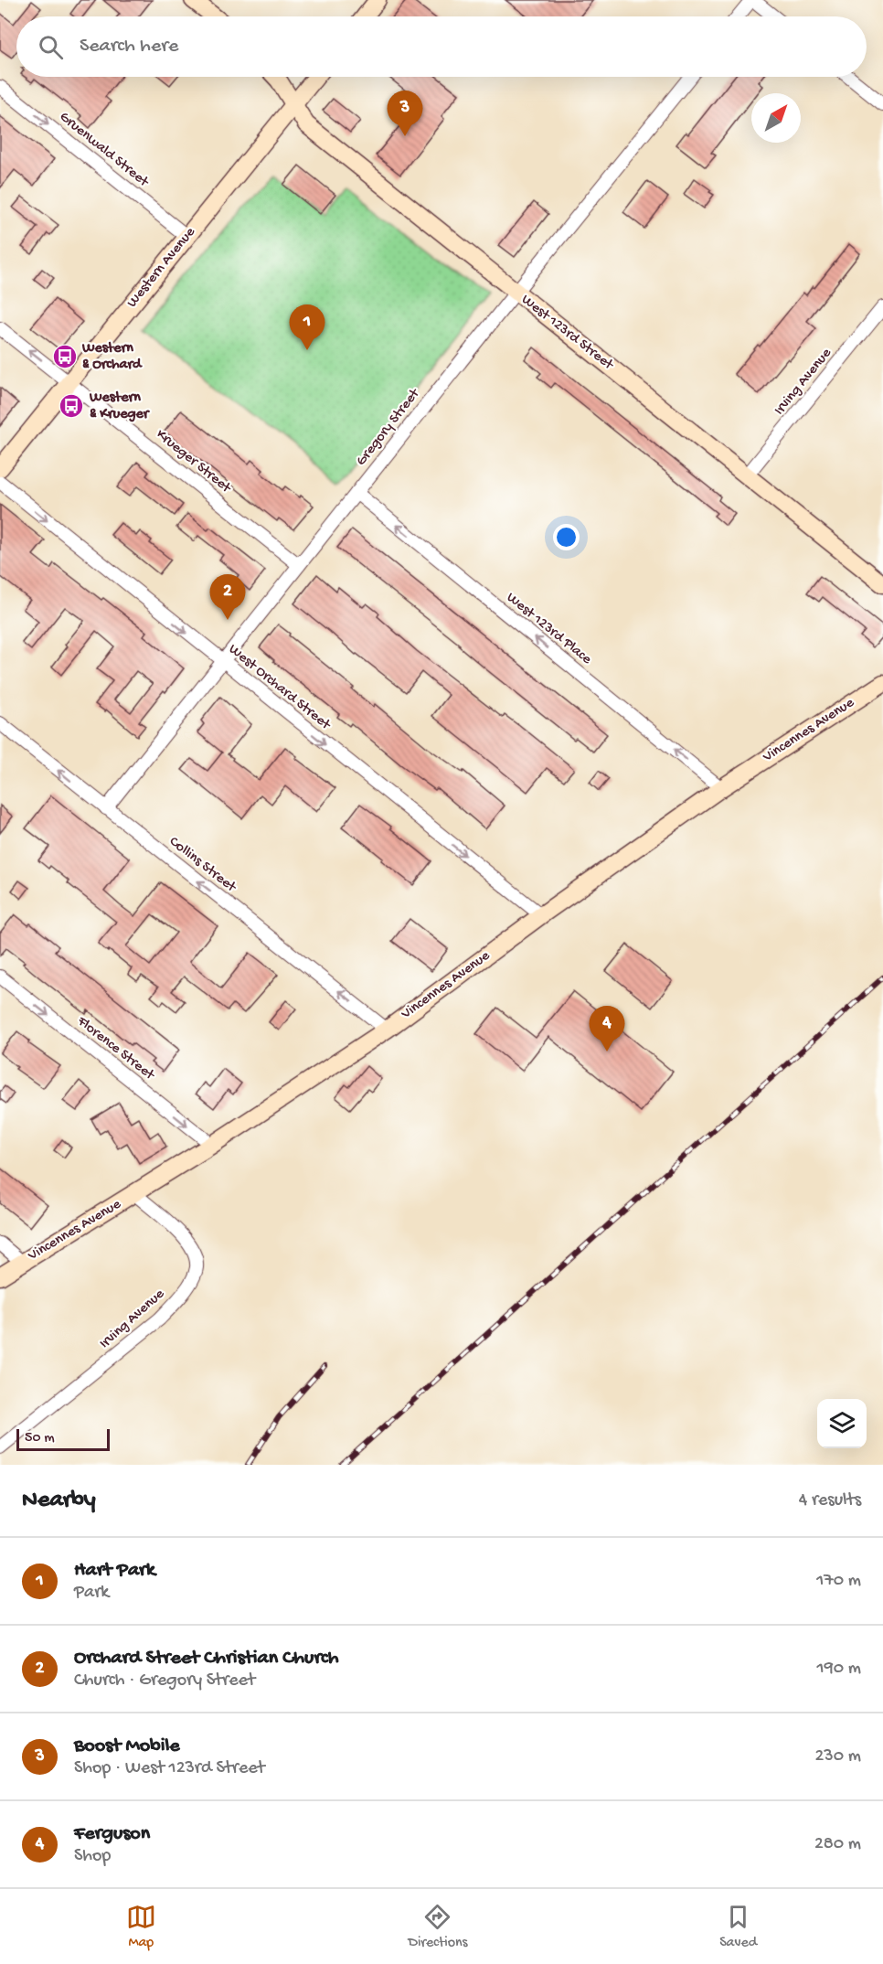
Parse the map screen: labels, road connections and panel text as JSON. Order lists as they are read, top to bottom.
{
  "streets": {
    "main road": ["Western Avenue", "West 123rd Street", "Vincennes Avenue"],
    "street": [
      "Gruenwald Street",
      "Irving Avenue",
      "Gregory Street",
      "Krueger Street",
      "West 123rd Place",
      "West Orchard Street",
      "Collins Street",
      "Florence Street"
    ]
  },
  "crossings": [
    ["Gruenwald Street", "Western Avenue"],
    ["Western Avenue", "West 123rd Street"],
    ["Western Avenue", "Krueger Street"],
    ["West 123rd Street", "Irving Avenue"],
    ["West 123rd Street", "Gregory Street"],
    ["Irving Avenue", "Vincennes Avenue"],
    ["Gregory Street", "Krueger Street"],
    ["Gregory Street", "West 123rd Place"],
    ["Gregory Street", "West Orchard Street"],
    ["Gregory Street", "Collins Street"],
    ["West 123rd Place", "Vincennes Avenue"],
    ["West Orchard Street", "Vincennes Avenue"],
    ["Vincennes Avenue", "Collins Street"],
    ["Vincennes Avenue", "Florence Street"]
  ],
  "one_way": [
    "Gruenwald Street",
    "West 123rd Place",
    "West Orchard Street",
    "Collins Street",
    "Florence Street"
  ],
  "places": {
    "bus stop": ["Western & Orchard", "Western & Krueger"]
  },
  "scale_bar": "50 m",
  "north": "top right",
  "page": {
    "search": "Search here",
    "pins": [
      "3",
      "1",
      "2",
      "4"
    ],
    "scale": "50 m",
    "heading": ["Nearby", "4 results"],
    "list": [
      {
        "mark": "1",
        "name": "Hart Park",
        "note": "Park",
        "value": "170 m"
      },
      {
        "mark": "2",
        "name": "Orchard Street Christian Church",
        "note": "Church · Gregory Street",
        "value": "190 m"
      },
      {
        "mark": "3",
        "name": "Boost Mobile",
        "note": "Shop · West 123rd Street",
        "value": "230 m"
      },
      {
        "mark": "4",
        "name": "Ferguson",
        "note": "Shop",
        "value": "280 m"
      }
    ],
    "nav": ["Map", "Directions", "Saved"]
  }
}
